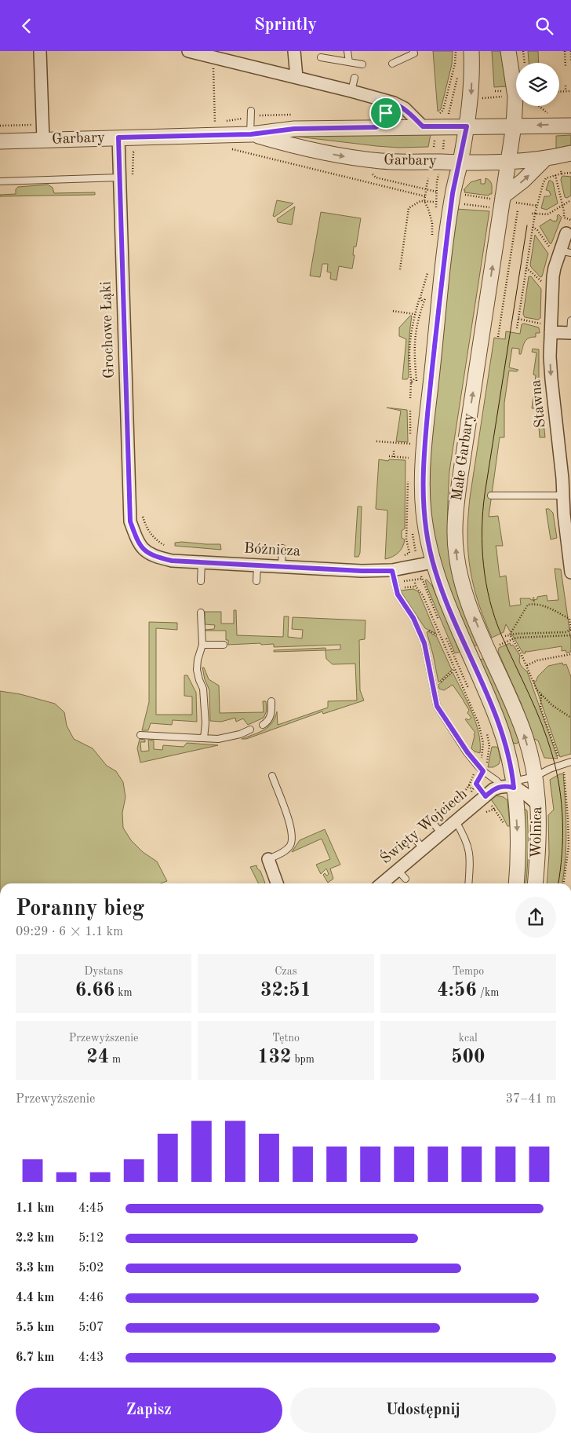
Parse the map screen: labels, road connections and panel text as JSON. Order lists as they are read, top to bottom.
{
  "streets": {
    "street": [
      "Garbary",
      "Grochowe Łąki",
      "Stawna",
      "Małe Garbary",
      "Bóżnicza",
      "Święty Wojciech",
      "Wolnica"
    ]
  },
  "crossings": [
    ["Garbary", "Grochowe Łąki"],
    ["Garbary", "Małe Garbary"],
    ["Grochowe Łąki", "Bóżnicza"],
    ["Małe Garbary", "Wolnica"],
    ["Święty Wojciech", "Wolnica"]
  ],
  "one_way": ["Stawna"],
  "page": {
    "header": "Sprintly",
    "heading": ["Poranny bieg", "09:29 · 6 × 1.1 km"],
    "stats": [
      ["Dystans", "6.66 km"],
      ["Czas", "32:51"],
      ["Tempo", "4:56 /km"],
      ["Przewyższenie", "24 m"],
      ["Tętno", "132 bpm"],
      ["kcal", "500"]
    ],
    "chart": ["Przewyższenie", "37–41 m"],
    "list": [
      {
        "name": "1.1 km",
        "note": "4:45"
      },
      {
        "name": "2.2 km",
        "note": "5:12"
      },
      {
        "name": "3.3 km",
        "note": "5:02"
      },
      {
        "name": "4.4 km",
        "note": "4:46"
      },
      {
        "name": "5.5 km",
        "note": "5:07"
      },
      {
        "name": "6.7 km",
        "note": "4:43"
      }
    ],
    "buttons": ["Zapisz", "Udostępnij"]
  }
}
